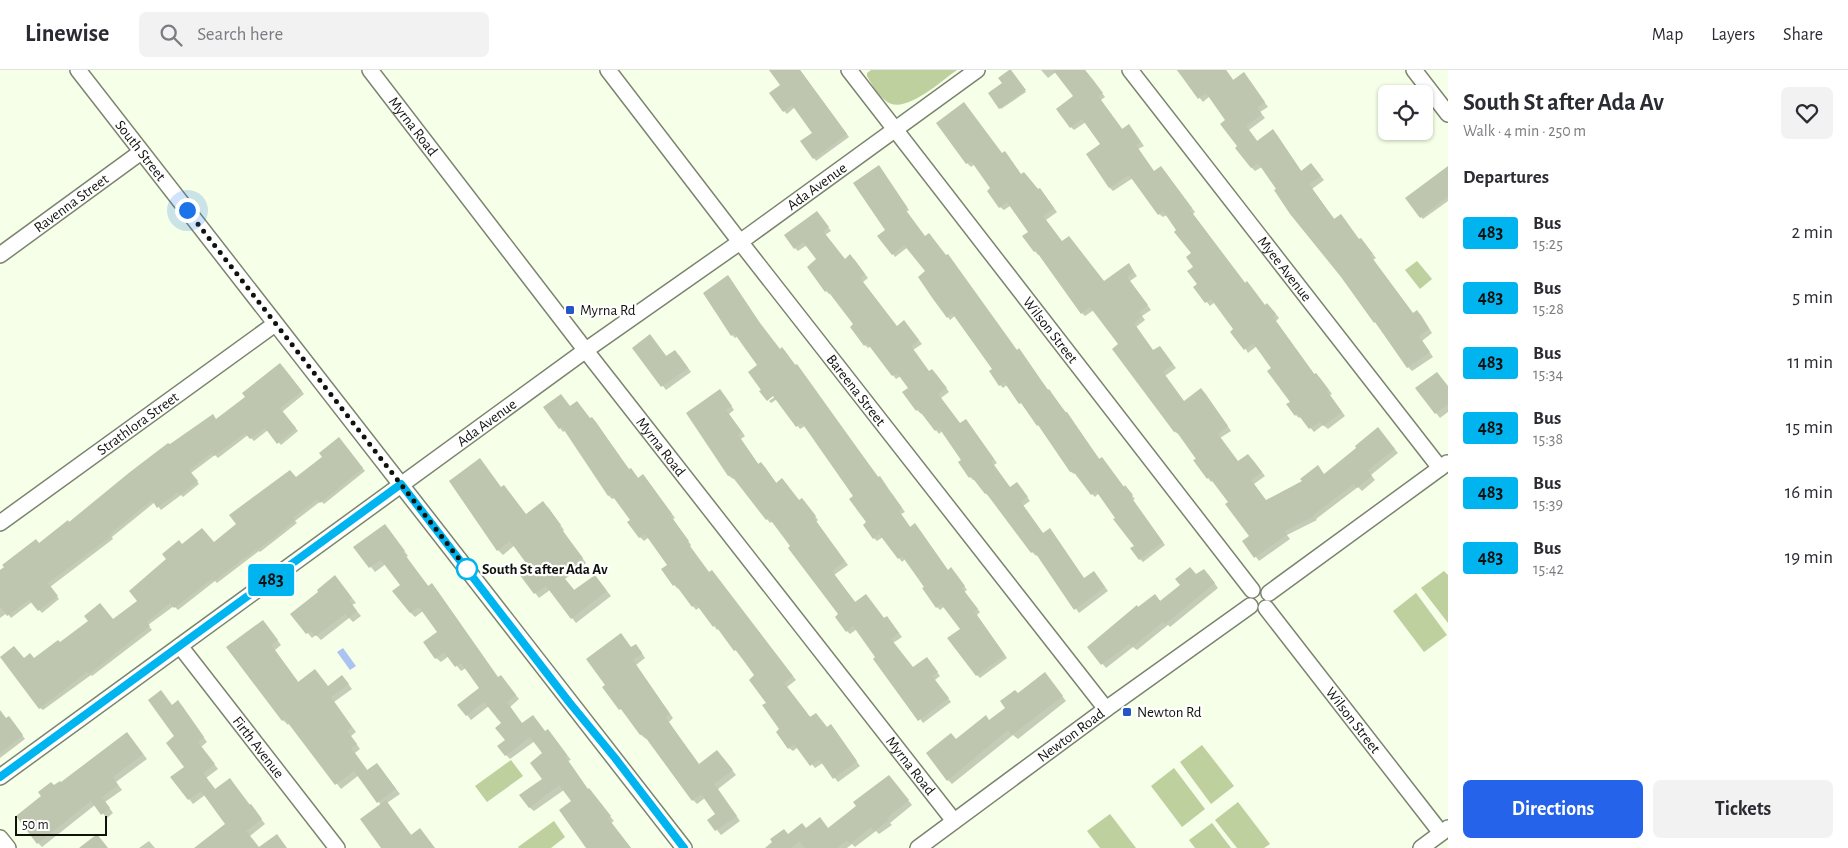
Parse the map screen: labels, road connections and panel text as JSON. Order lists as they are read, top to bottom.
{
  "streets": {
    "street": [
      "Myrna Road",
      "South Street",
      "Ada Avenue",
      "Ravenna Street",
      "Myee Avenue",
      "Wilson Street",
      "Bareena Street",
      "Strathlora Street",
      "Newton Road",
      "Firth Avenue"
    ]
  },
  "crossings": [
    ["Myrna Road", "Ada Avenue"],
    ["Myrna Road", "Newton Road"],
    ["South Street", "Ada Avenue"],
    ["South Street", "Ravenna Street"],
    ["South Street", "Strathlora Street"],
    ["Ada Avenue", "Wilson Street"],
    ["Ada Avenue", "Bareena Street"],
    ["Ada Avenue", "Firth Avenue"],
    ["Wilson Street", "Newton Road"],
    ["Bareena Street", "Newton Road"]
  ],
  "places": {
    "transit": ["Myrna Rd", "Newton Rd"],
    "other": ["South St after Ada Av"]
  },
  "lines": ["bus line 483"],
  "scale_bar": "50 m",
  "page": {
    "header": "Linewise",
    "search": "Search here",
    "nav": ["Map", "Layers", "Share"],
    "on_map": "483",
    "heading": [
      ["South St after Ada Av", "Walk · 4 min · 250 m"],
      "Departures"
    ],
    "list": [
      {
        "mark": "483",
        "name": "Bus",
        "note": "15:25",
        "value": "2 min"
      },
      {
        "mark": "483",
        "name": "Bus",
        "note": "15:28",
        "value": "5 min"
      },
      {
        "mark": "483",
        "name": "Bus",
        "note": "15:34",
        "value": "11 min"
      },
      {
        "mark": "483",
        "name": "Bus",
        "note": "15:38",
        "value": "15 min"
      },
      {
        "mark": "483",
        "name": "Bus",
        "note": "15:39",
        "value": "16 min"
      },
      {
        "mark": "483",
        "name": "Bus",
        "note": "15:42",
        "value": "19 min"
      }
    ],
    "buttons": ["Directions", "Tickets"],
    "scale": "50 m"
  }
}
